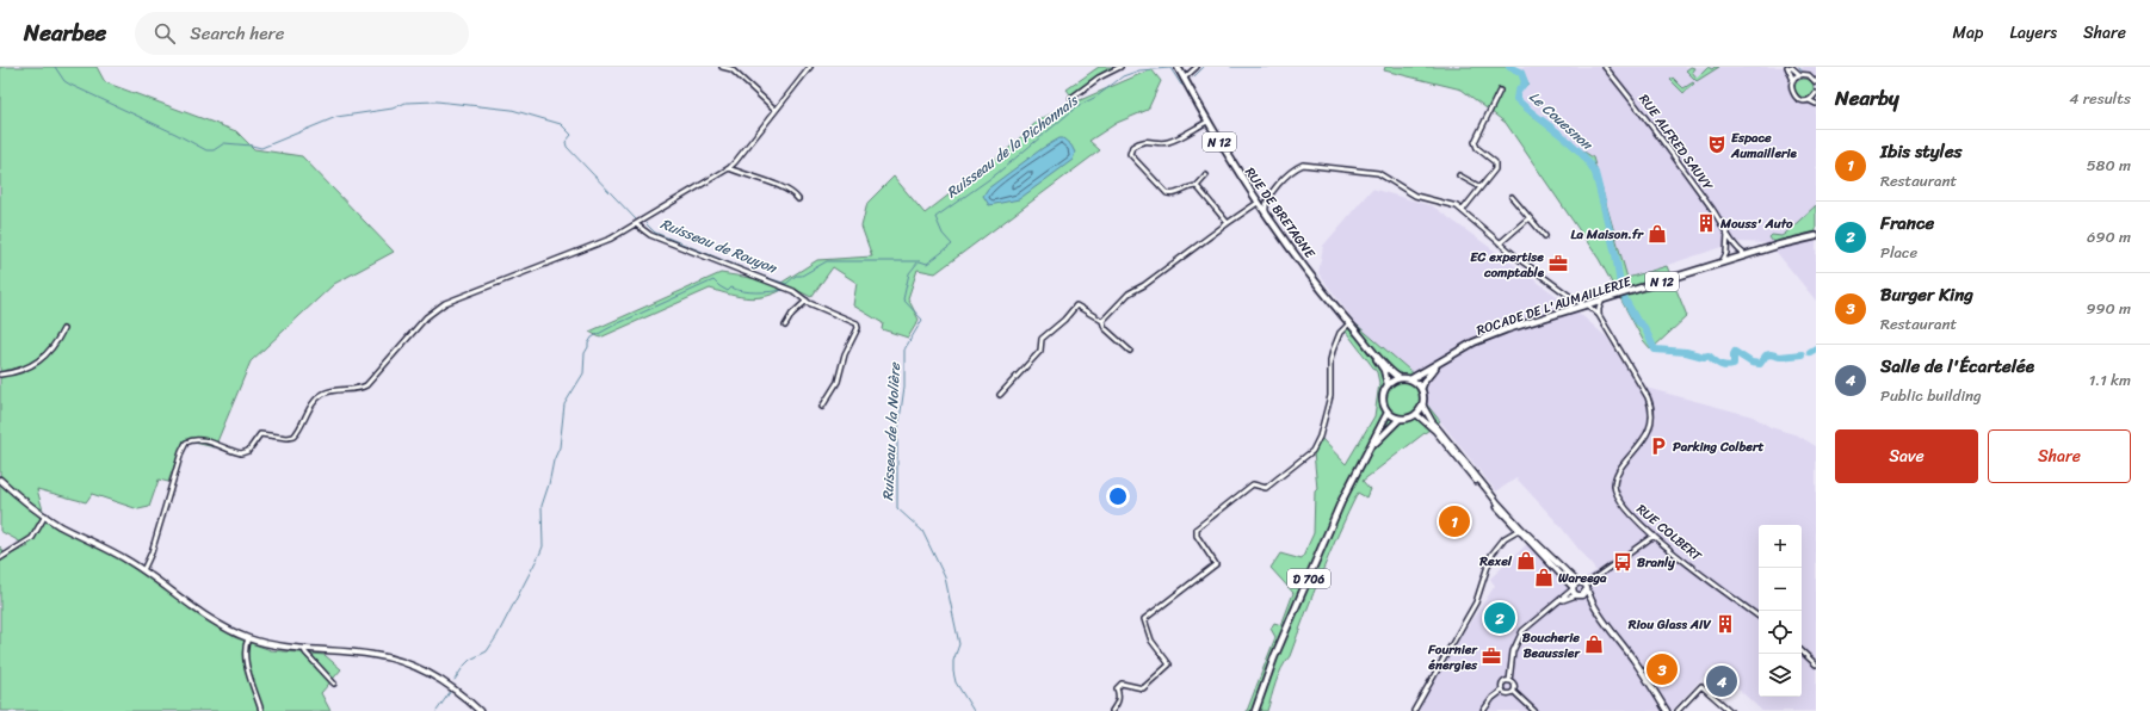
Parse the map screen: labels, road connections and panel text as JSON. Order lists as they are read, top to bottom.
{
  "streets": {
    "main road": [
      "N 12",
      "RUE DE BRETAGNE",
      "ROCADE DE L'AUMAILLERIE",
      "D 706"
    ],
    "street": ["RUE ALFRED SAUVY", "RUE COLBERT"]
  },
  "crossings": [
    ["RUE ALFRED SAUVY", "ROCADE DE L'AUMAILLERIE"],
    ["RUE DE BRETAGNE", "ROCADE DE L'AUMAILLERIE"],
    ["RUE DE BRETAGNE", "D 706"],
    ["ROCADE DE L'AUMAILLERIE", "RUE COLBERT"],
    ["ROCADE DE L'AUMAILLERIE", "D 706"]
  ],
  "water": [
    "Le Couesnon",
    "Ruisseau de la Pichonnais",
    "Ruisseau de Rouyon",
    "Ruisseau de la Nolière"
  ],
  "places": {
    "theatre": ["Espace Aumaillerie"],
    "building": ["Mouss' Auto", "Riou Glass AIV"],
    "shop": [
      "La Maison.fr",
      "Rexel",
      "Wareega",
      "Boucherie Beaussier"
    ],
    "office": ["EC expertise comptable", "Fournier énergies"],
    "parking": ["Parking Colbert"],
    "bus stop": ["Branly"]
  },
  "page": {
    "header": "Nearbee",
    "search": "Search here",
    "nav": ["Map", "Layers", "Share"],
    "heading": ["Nearby", "4 results"],
    "list": [
      {
        "mark": "1",
        "name": "Ibis styles",
        "note": "Restaurant",
        "value": "580 m"
      },
      {
        "mark": "2",
        "name": "France",
        "note": "Place",
        "value": "690 m"
      },
      {
        "mark": "3",
        "name": "Burger King",
        "note": "Restaurant",
        "value": "990 m"
      },
      {
        "mark": "4",
        "name": "Salle de l'Écartelée",
        "note": "Public building",
        "value": "1.1 km"
      }
    ],
    "buttons": ["Save", "Share"],
    "pins": [
      "1",
      "2",
      "3",
      "4"
    ],
    "map_buttons": ["+", "−"]
  }
}
